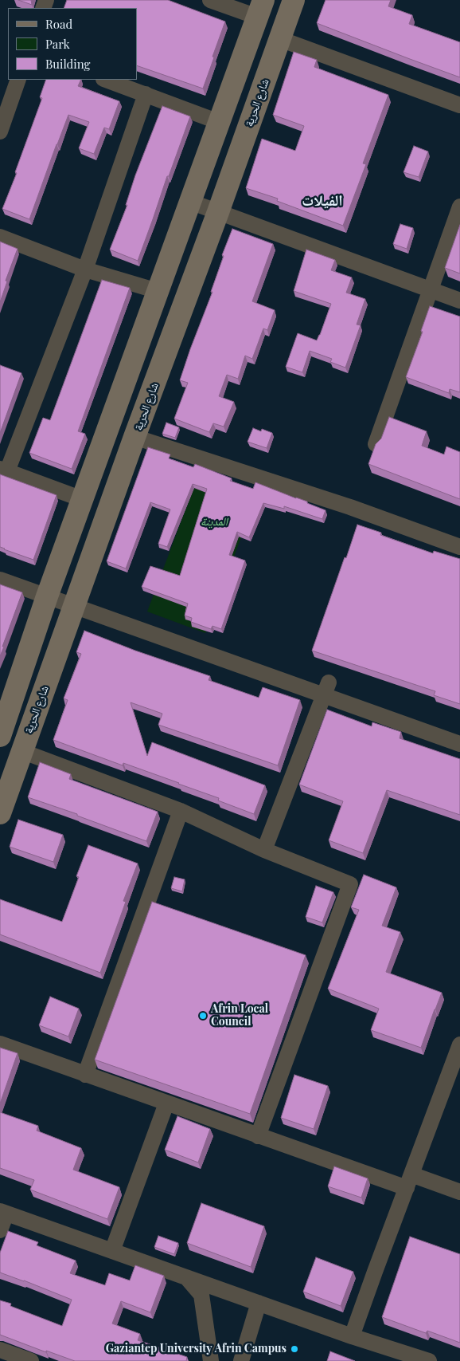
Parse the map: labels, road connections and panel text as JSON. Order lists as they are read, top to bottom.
{
  "streets": {
    "main road": ["شارع الحرية"]
  },
  "districts": ["الفيلات"],
  "parks": ["المدينة"],
  "places": ["Afrin Local Council", "Gaziantep University Afrin Campus"],
  "legend": ["Road", "Park", "Building"]
}
